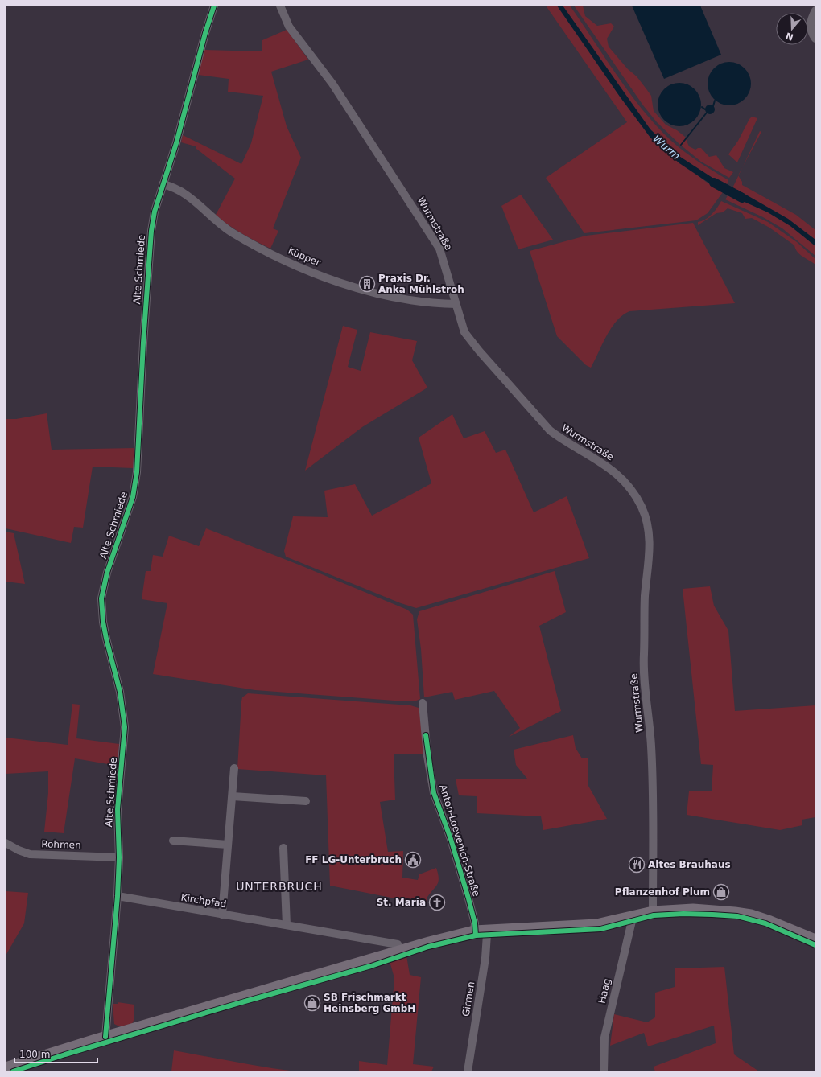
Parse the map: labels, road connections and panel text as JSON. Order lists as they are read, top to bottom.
{
  "streets": {
    "street": [
      "Wurmstraße",
      "Küpper",
      "Alte Schmiede",
      "Anton-Loevenich-Straße",
      "Rohmen",
      "Kirchpfad",
      "Haag",
      "Girmen"
    ]
  },
  "crossings": [
    ["Wurmstraße", "Küpper"],
    ["Küpper", "Alte Schmiede"],
    ["Alte Schmiede", "Rohmen"],
    ["Alte Schmiede", "Kirchpfad"]
  ],
  "districts": ["UNTERBRUCH"],
  "water": ["Wurm"],
  "places": {
    "building": ["Praxis Dr. Anka Mühlstroh"],
    "public building": ["FF LG-Unterbruch"],
    "restaurant": ["Altes Brauhaus"],
    "shop": ["Pflanzenhof Plum", "SB Frischmarkt Heinsberg GmbH"],
    "church": ["St. Maria"]
  },
  "scale_bar": "100 m",
  "north": "bottom"
}
